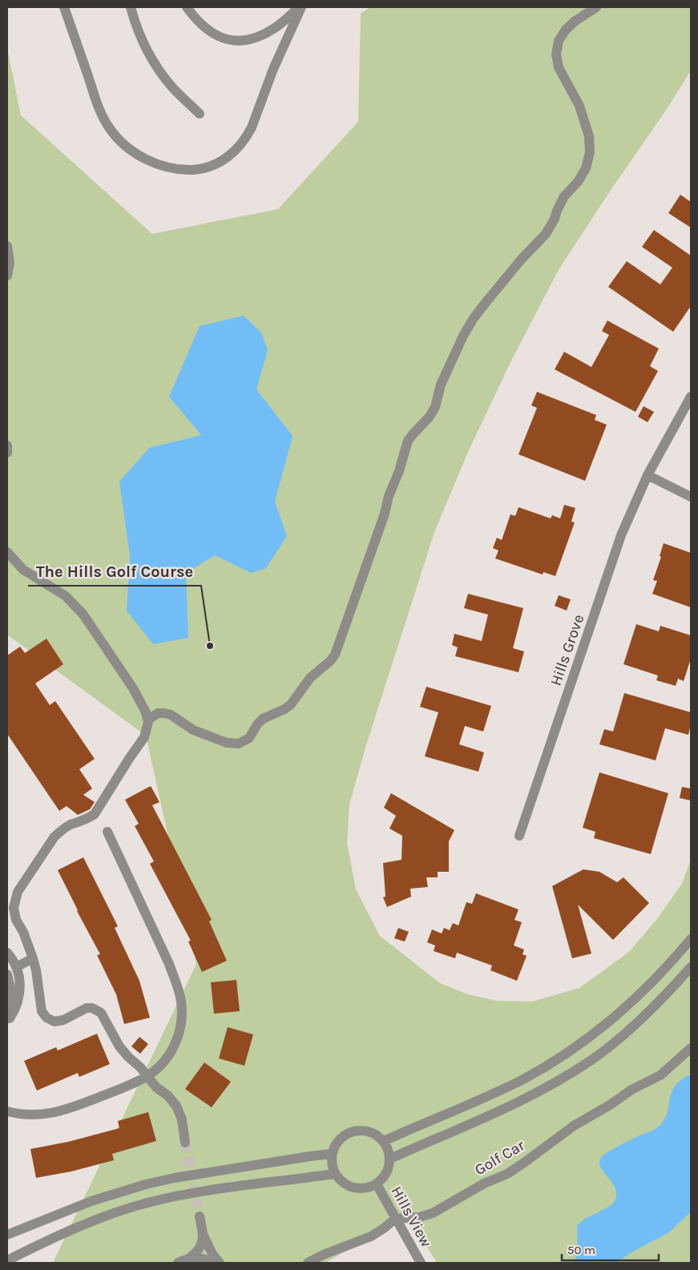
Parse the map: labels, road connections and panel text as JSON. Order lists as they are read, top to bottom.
{
  "streets": {
    "street": ["Hills Grove", "Golf Car", "Hills View"]
  },
  "crossings": [
    ["Golf Car", "Hills View"]
  ],
  "places": ["The Hills Golf Course"],
  "scale_bar": "50 m"
}
